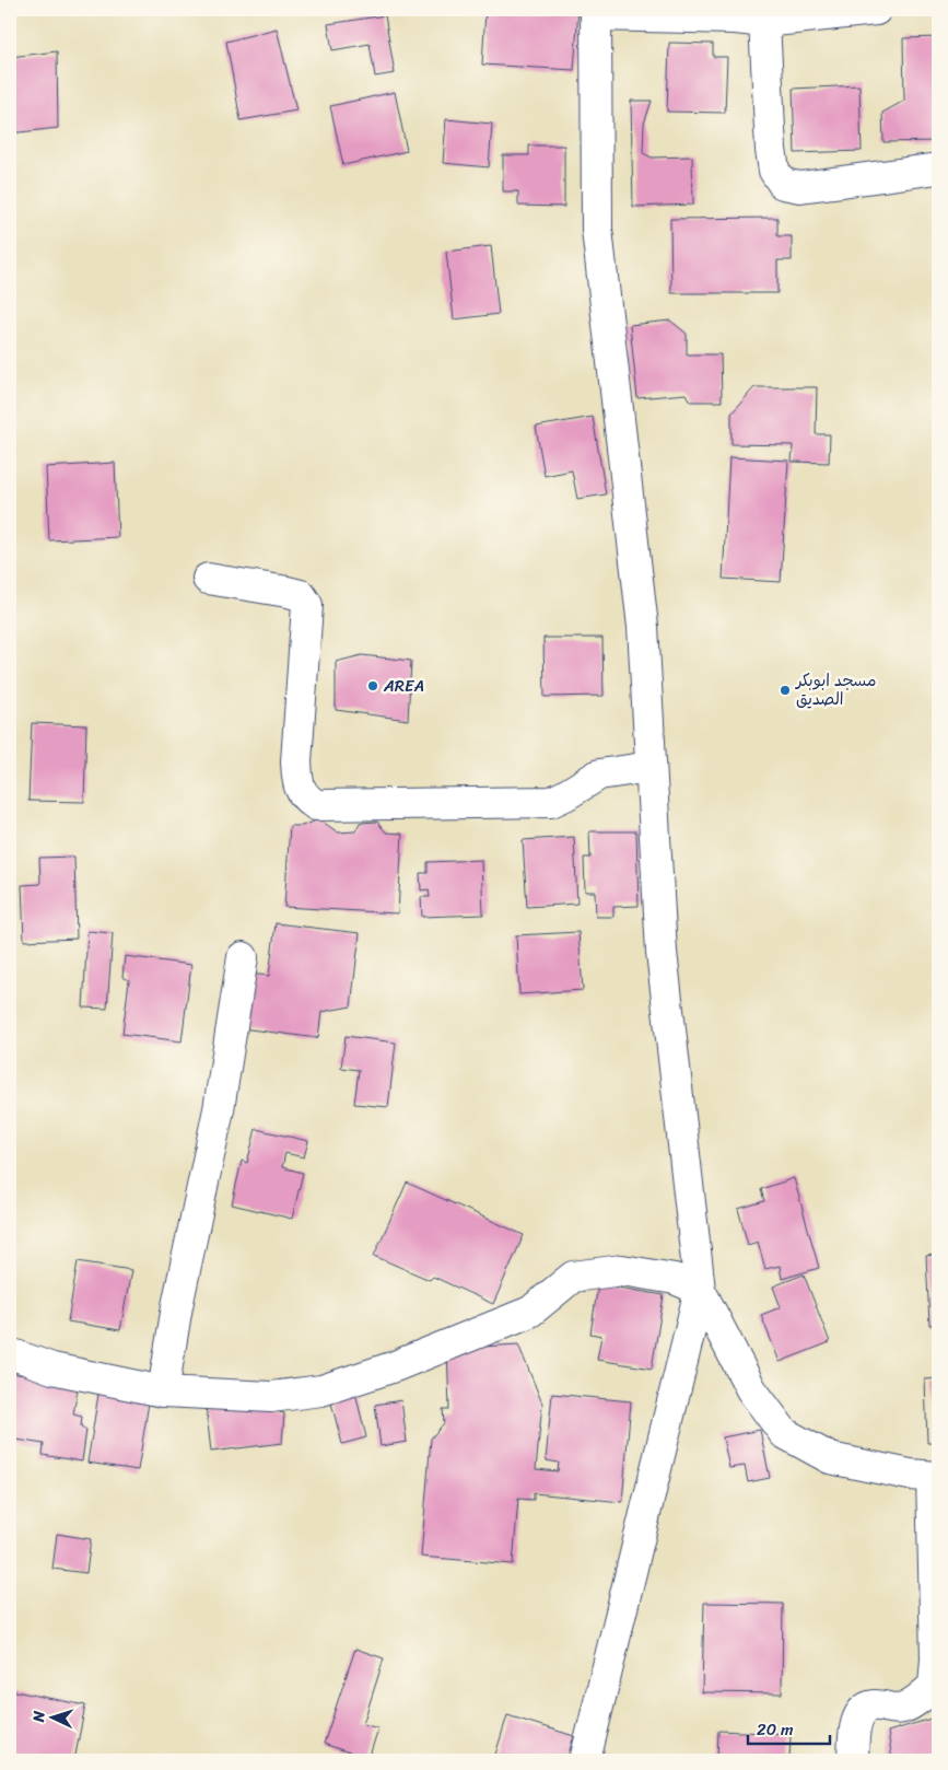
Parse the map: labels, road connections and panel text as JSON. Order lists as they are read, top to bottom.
{
  "places": ["AREA", "مسجد ابوبكر الصديق"],
  "scale_bar": "20 m",
  "north": "left"
}
